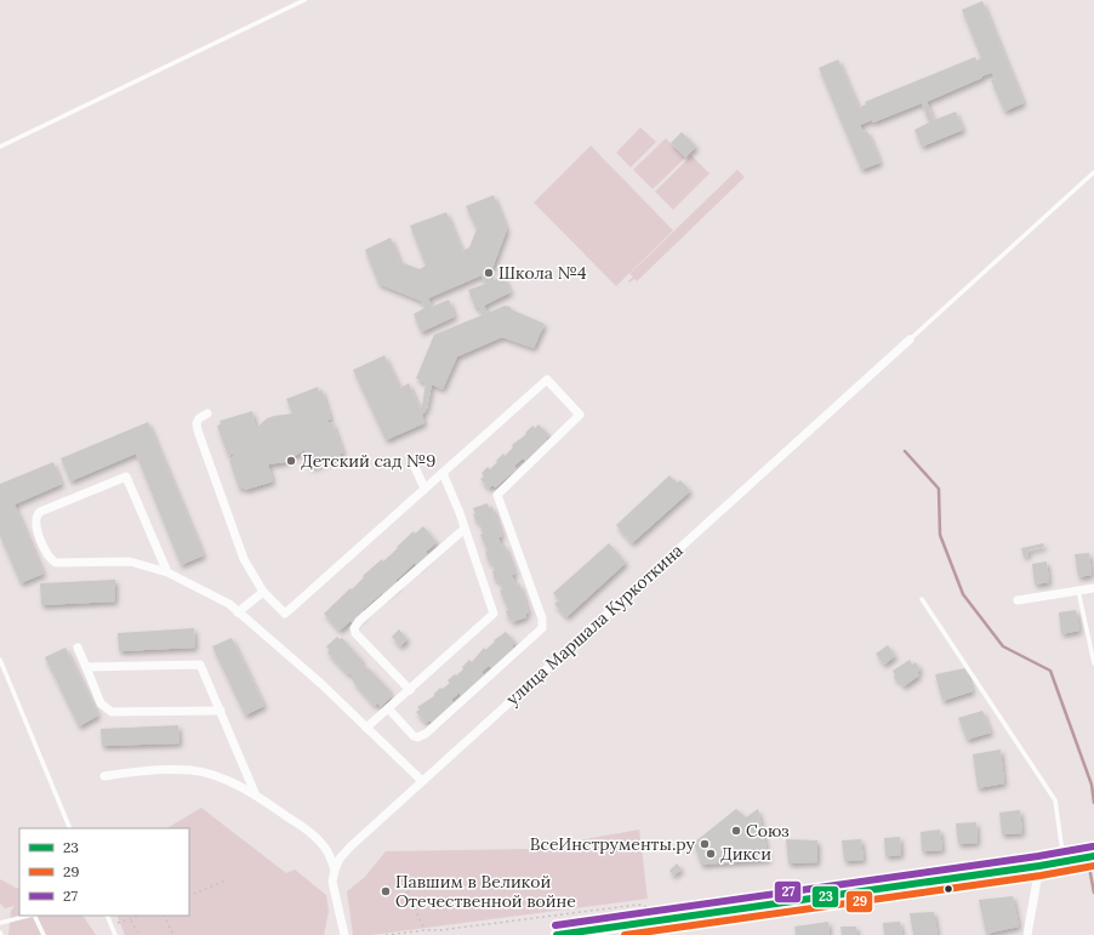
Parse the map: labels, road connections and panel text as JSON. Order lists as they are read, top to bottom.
{
  "streets": {
    "street": ["улица Маршала Куркоткина"]
  },
  "places": [
    "Школа №4",
    "Детский сад №9",
    "Союз",
    "ВсеИнструменты.ру",
    "Дикси",
    "Павшим в Великой Отечественной войне"
  ],
  "lines": ["transit line 27", "transit line 23", "transit line 29"],
  "legend": ["23", "29", "27"]
}
